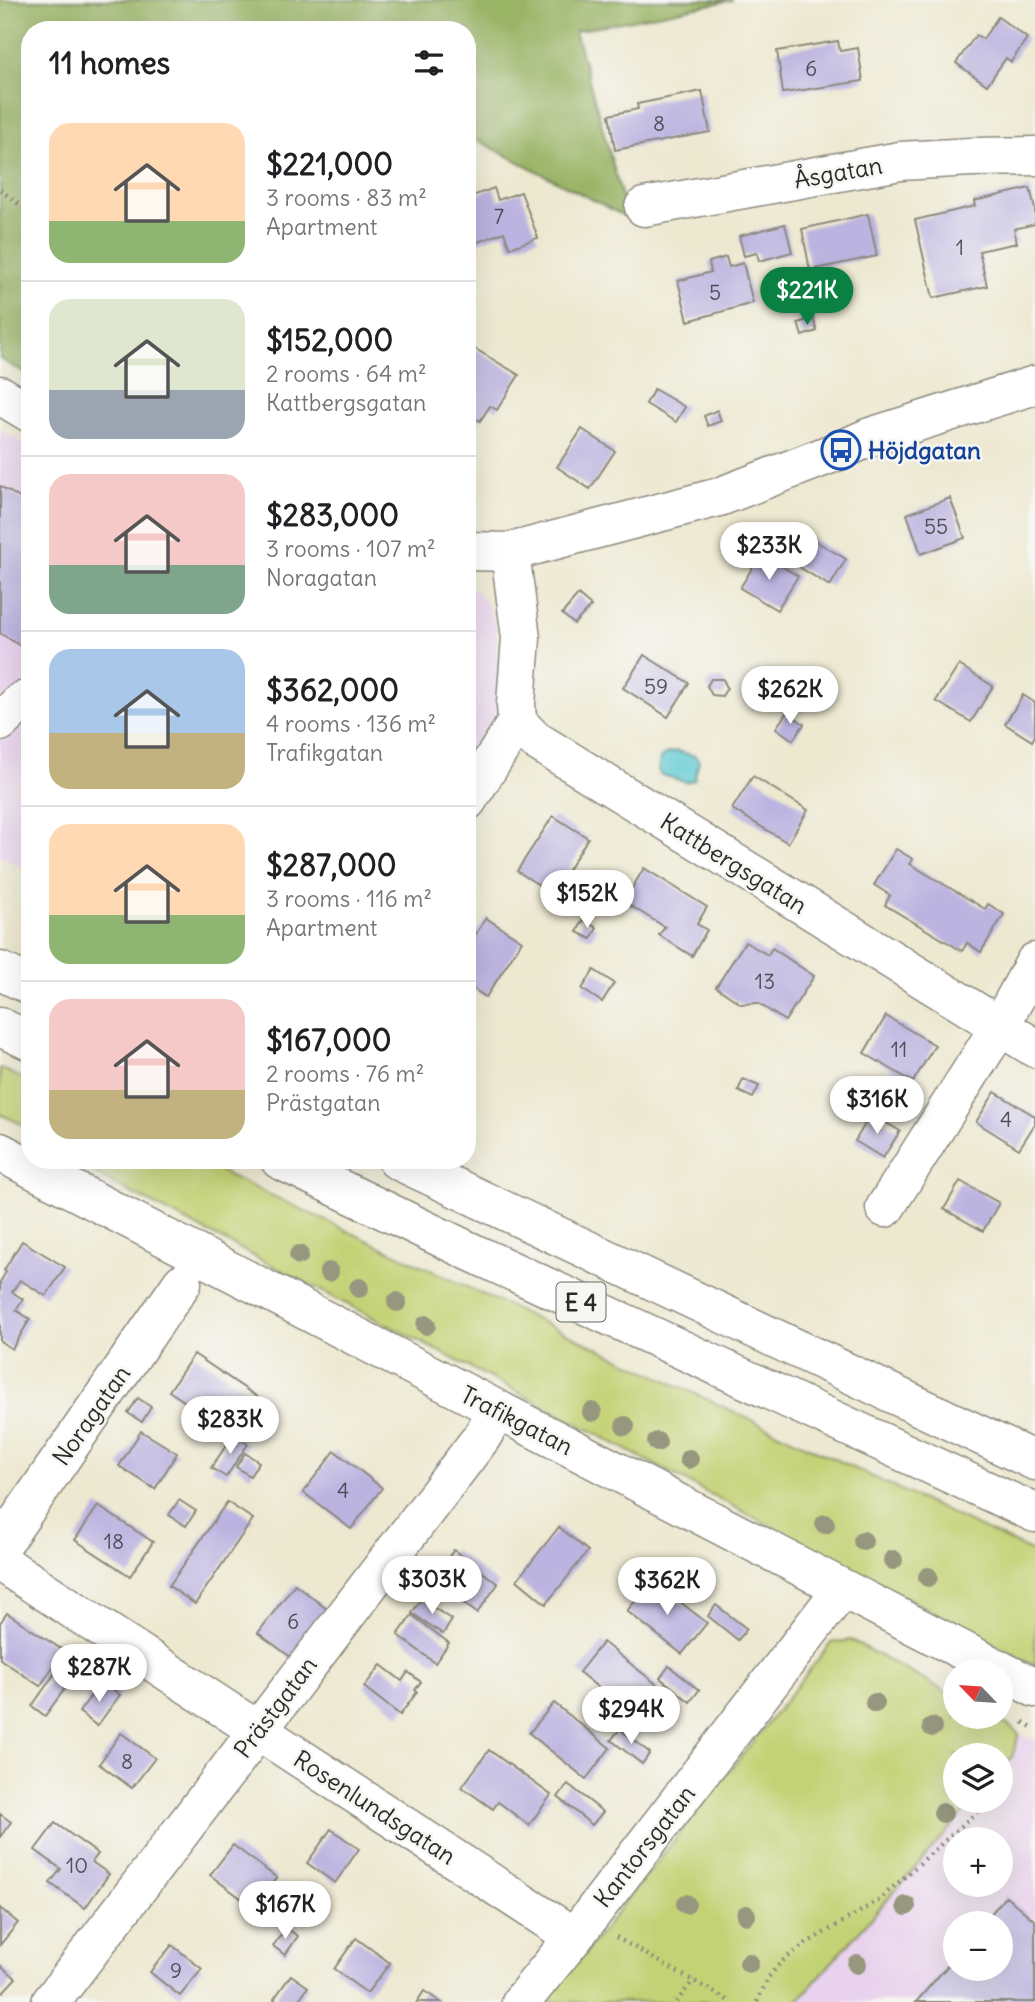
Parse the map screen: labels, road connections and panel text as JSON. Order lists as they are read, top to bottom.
{
  "streets": {
    "main road": [
      "Åsgatan",
      "Kattbergsgatan",
      "E 4",
      "Noragatan",
      "Trafikgatan",
      "Prästgatan",
      "Rosenlundsgatan",
      "Kantorsgatan"
    ]
  },
  "crossings": [
    ["Trafikgatan", "Prästgatan"],
    ["Trafikgatan", "Kantorsgatan"],
    ["Prästgatan", "Rosenlundsgatan"],
    ["Rosenlundsgatan", "Kantorsgatan"]
  ],
  "places": {
    "bus stop": ["Höjdgatan"]
  },
  "house_numbers": [
    "6",
    "8",
    "7",
    "1",
    "5",
    "55",
    "59",
    "13",
    "11",
    "4",
    "4",
    "18",
    "6",
    "8",
    "10",
    "9"
  ],
  "north": "top left",
  "page": {
    "heading": "11 homes",
    "list": [
      {
        "name": "$221,000",
        "note": "3 rooms · 83 m² · Apartment"
      },
      {
        "name": "$152,000",
        "note": "2 rooms · 64 m² · Kattbergsgatan"
      },
      {
        "name": "$283,000",
        "note": "3 rooms · 107 m² · Noragatan"
      },
      {
        "name": "$362,000",
        "note": "4 rooms · 136 m² · Trafikgatan"
      },
      {
        "name": "$287,000",
        "note": "3 rooms · 116 m² · Apartment"
      },
      {
        "name": "$167,000",
        "note": "2 rooms · 76 m² · Prästgatan"
      }
    ],
    "price": [
      "$221K",
      "$233K",
      "$262K",
      "$152K",
      "$316K",
      "$283K",
      "$303K",
      "$362K",
      "$287K",
      "$294K",
      "$167K"
    ],
    "map_buttons": ["+", "−"]
  }
}
